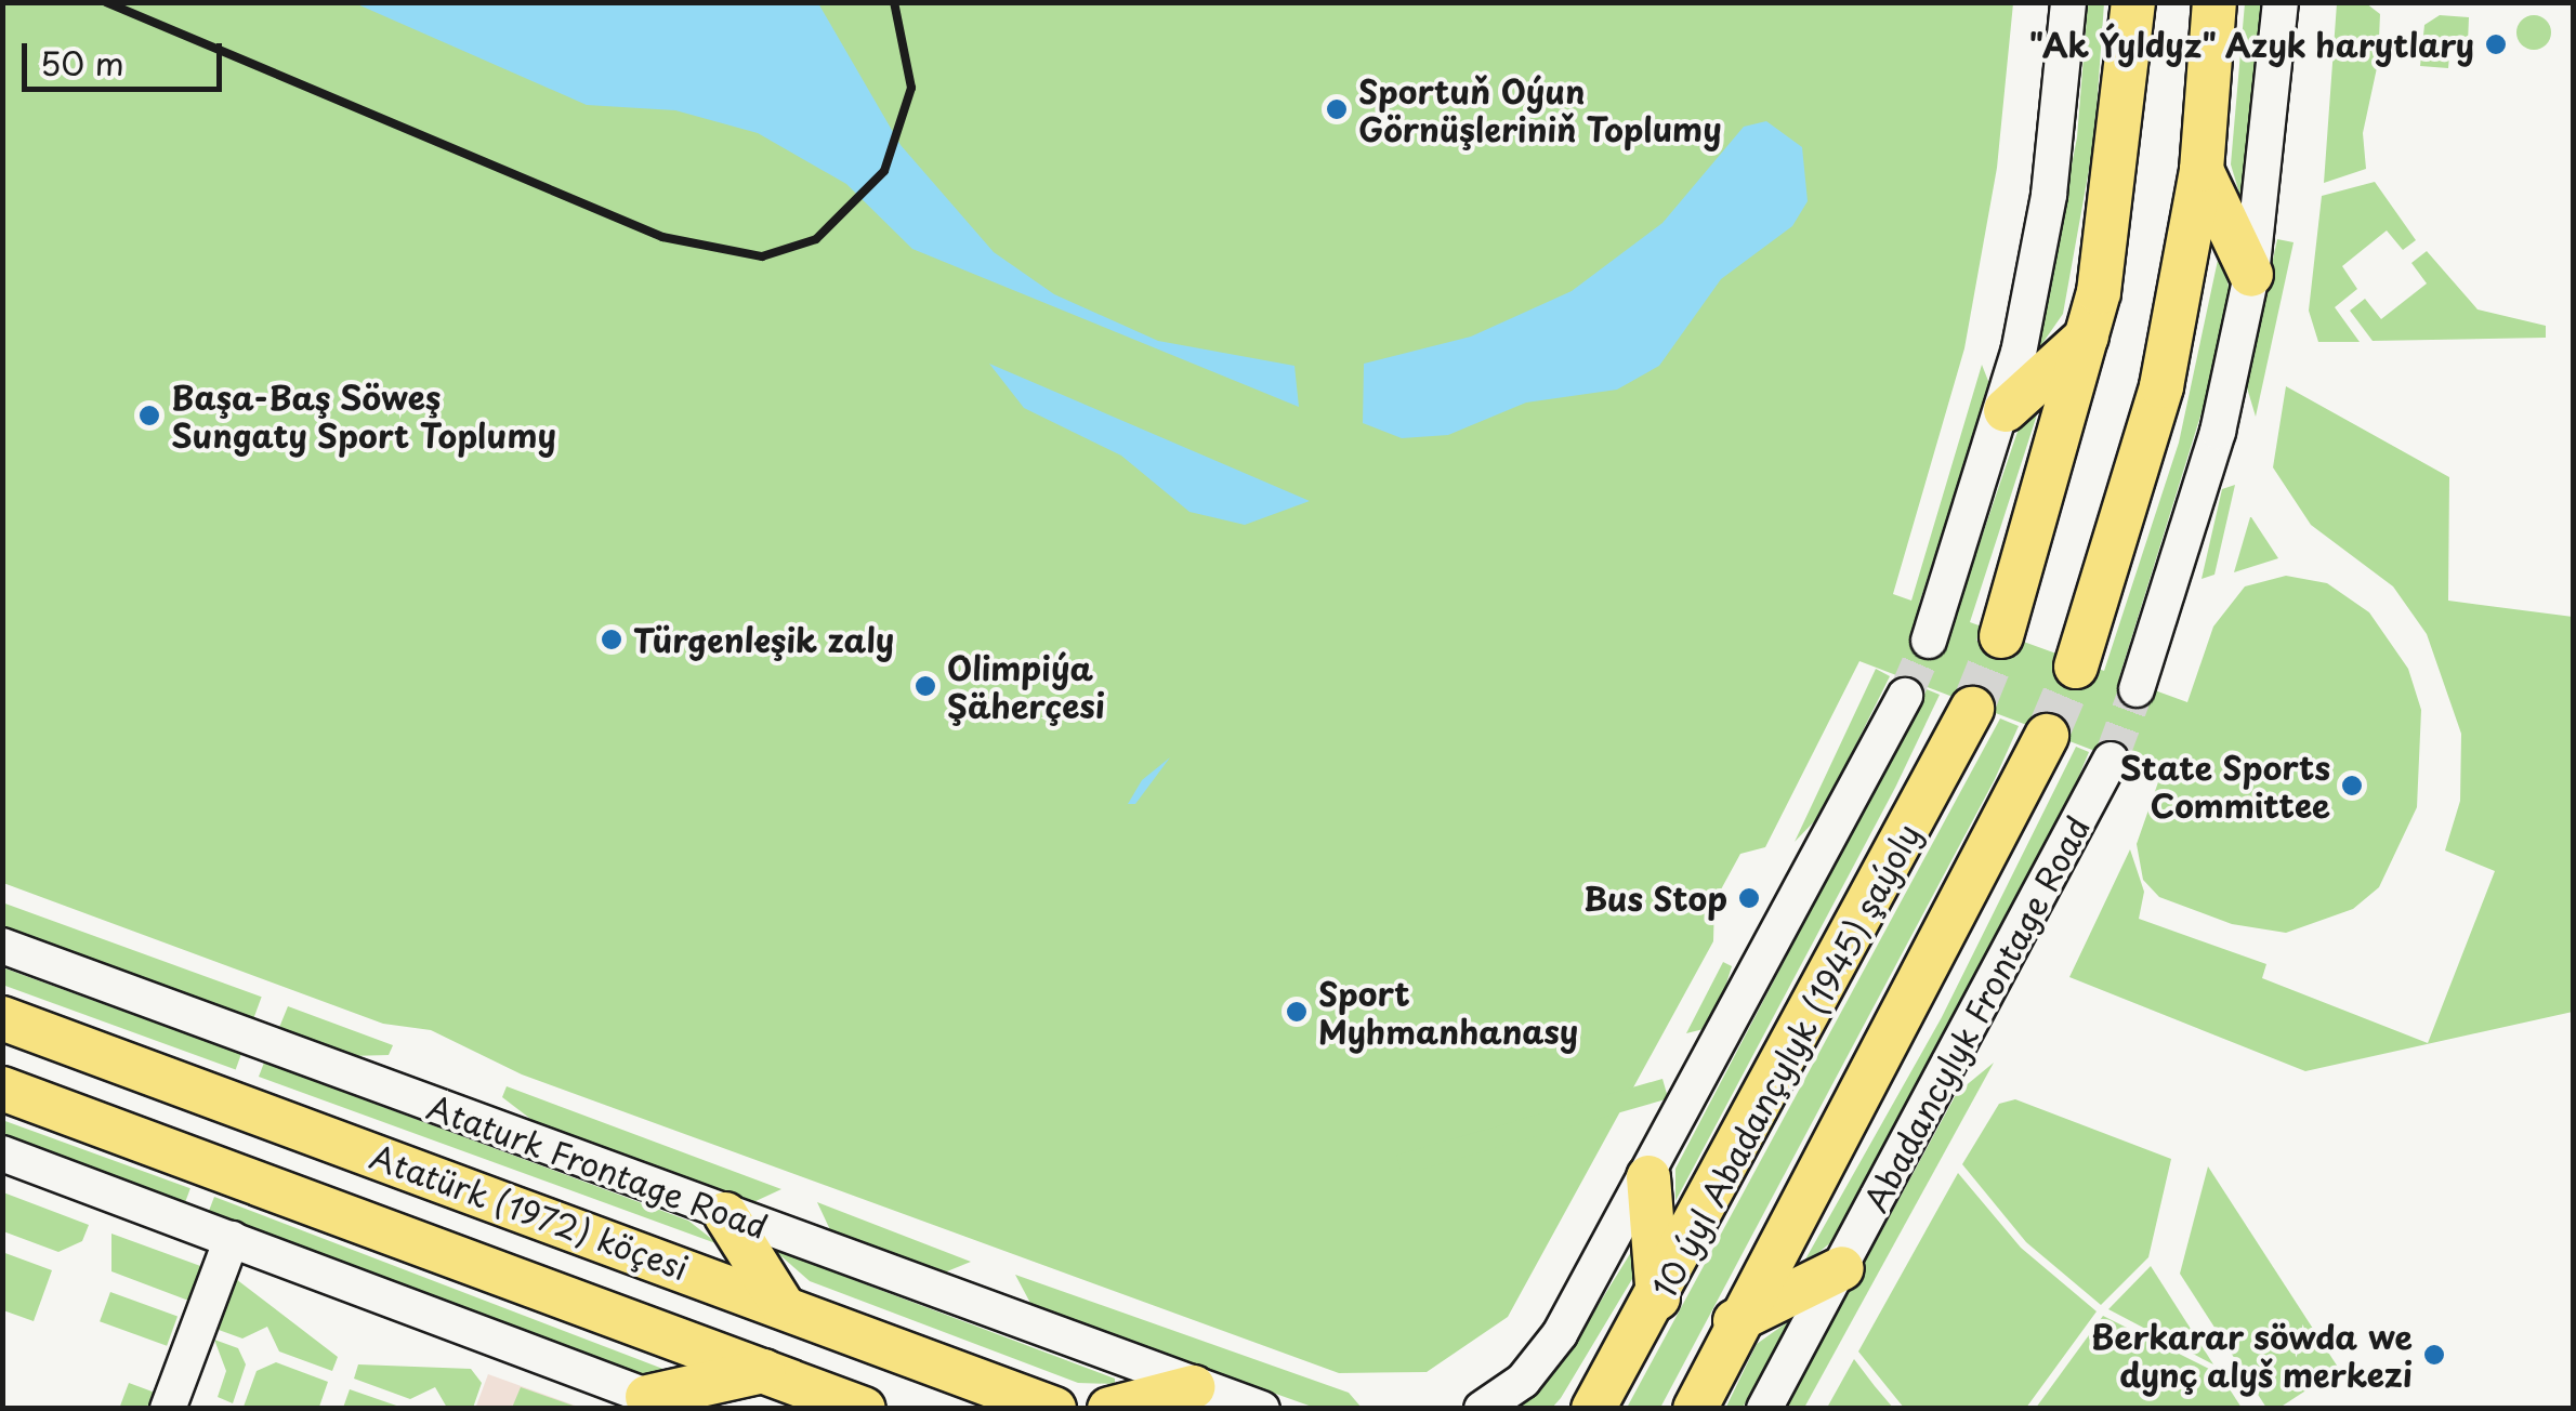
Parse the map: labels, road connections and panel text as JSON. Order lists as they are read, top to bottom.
{
  "streets": {
    "main road": ["10 ýyl Abadançylyk (1945) şaýoly", "Atatürk (1972) köçesi"],
    "street": ["Abadancylyk Frontage Road", "Ataturk Frontage Road"]
  },
  "places": [
    "\"Ak Ýyldyz\" Azyk harytlary",
    "Sportuň Oýun Görnüşleriniň Toplumy",
    "Başa-Baş Söweş Sungaty Sport Toplumy",
    "Türgenleşik zaly",
    "Olimpiýa Şäherçesi",
    "State Sports Committee",
    "Bus Stop",
    "Sport Myhmanhanasy",
    "Berkarar söwda we dynç alyš merkezi"
  ],
  "scale_bar": "50 m"
}
